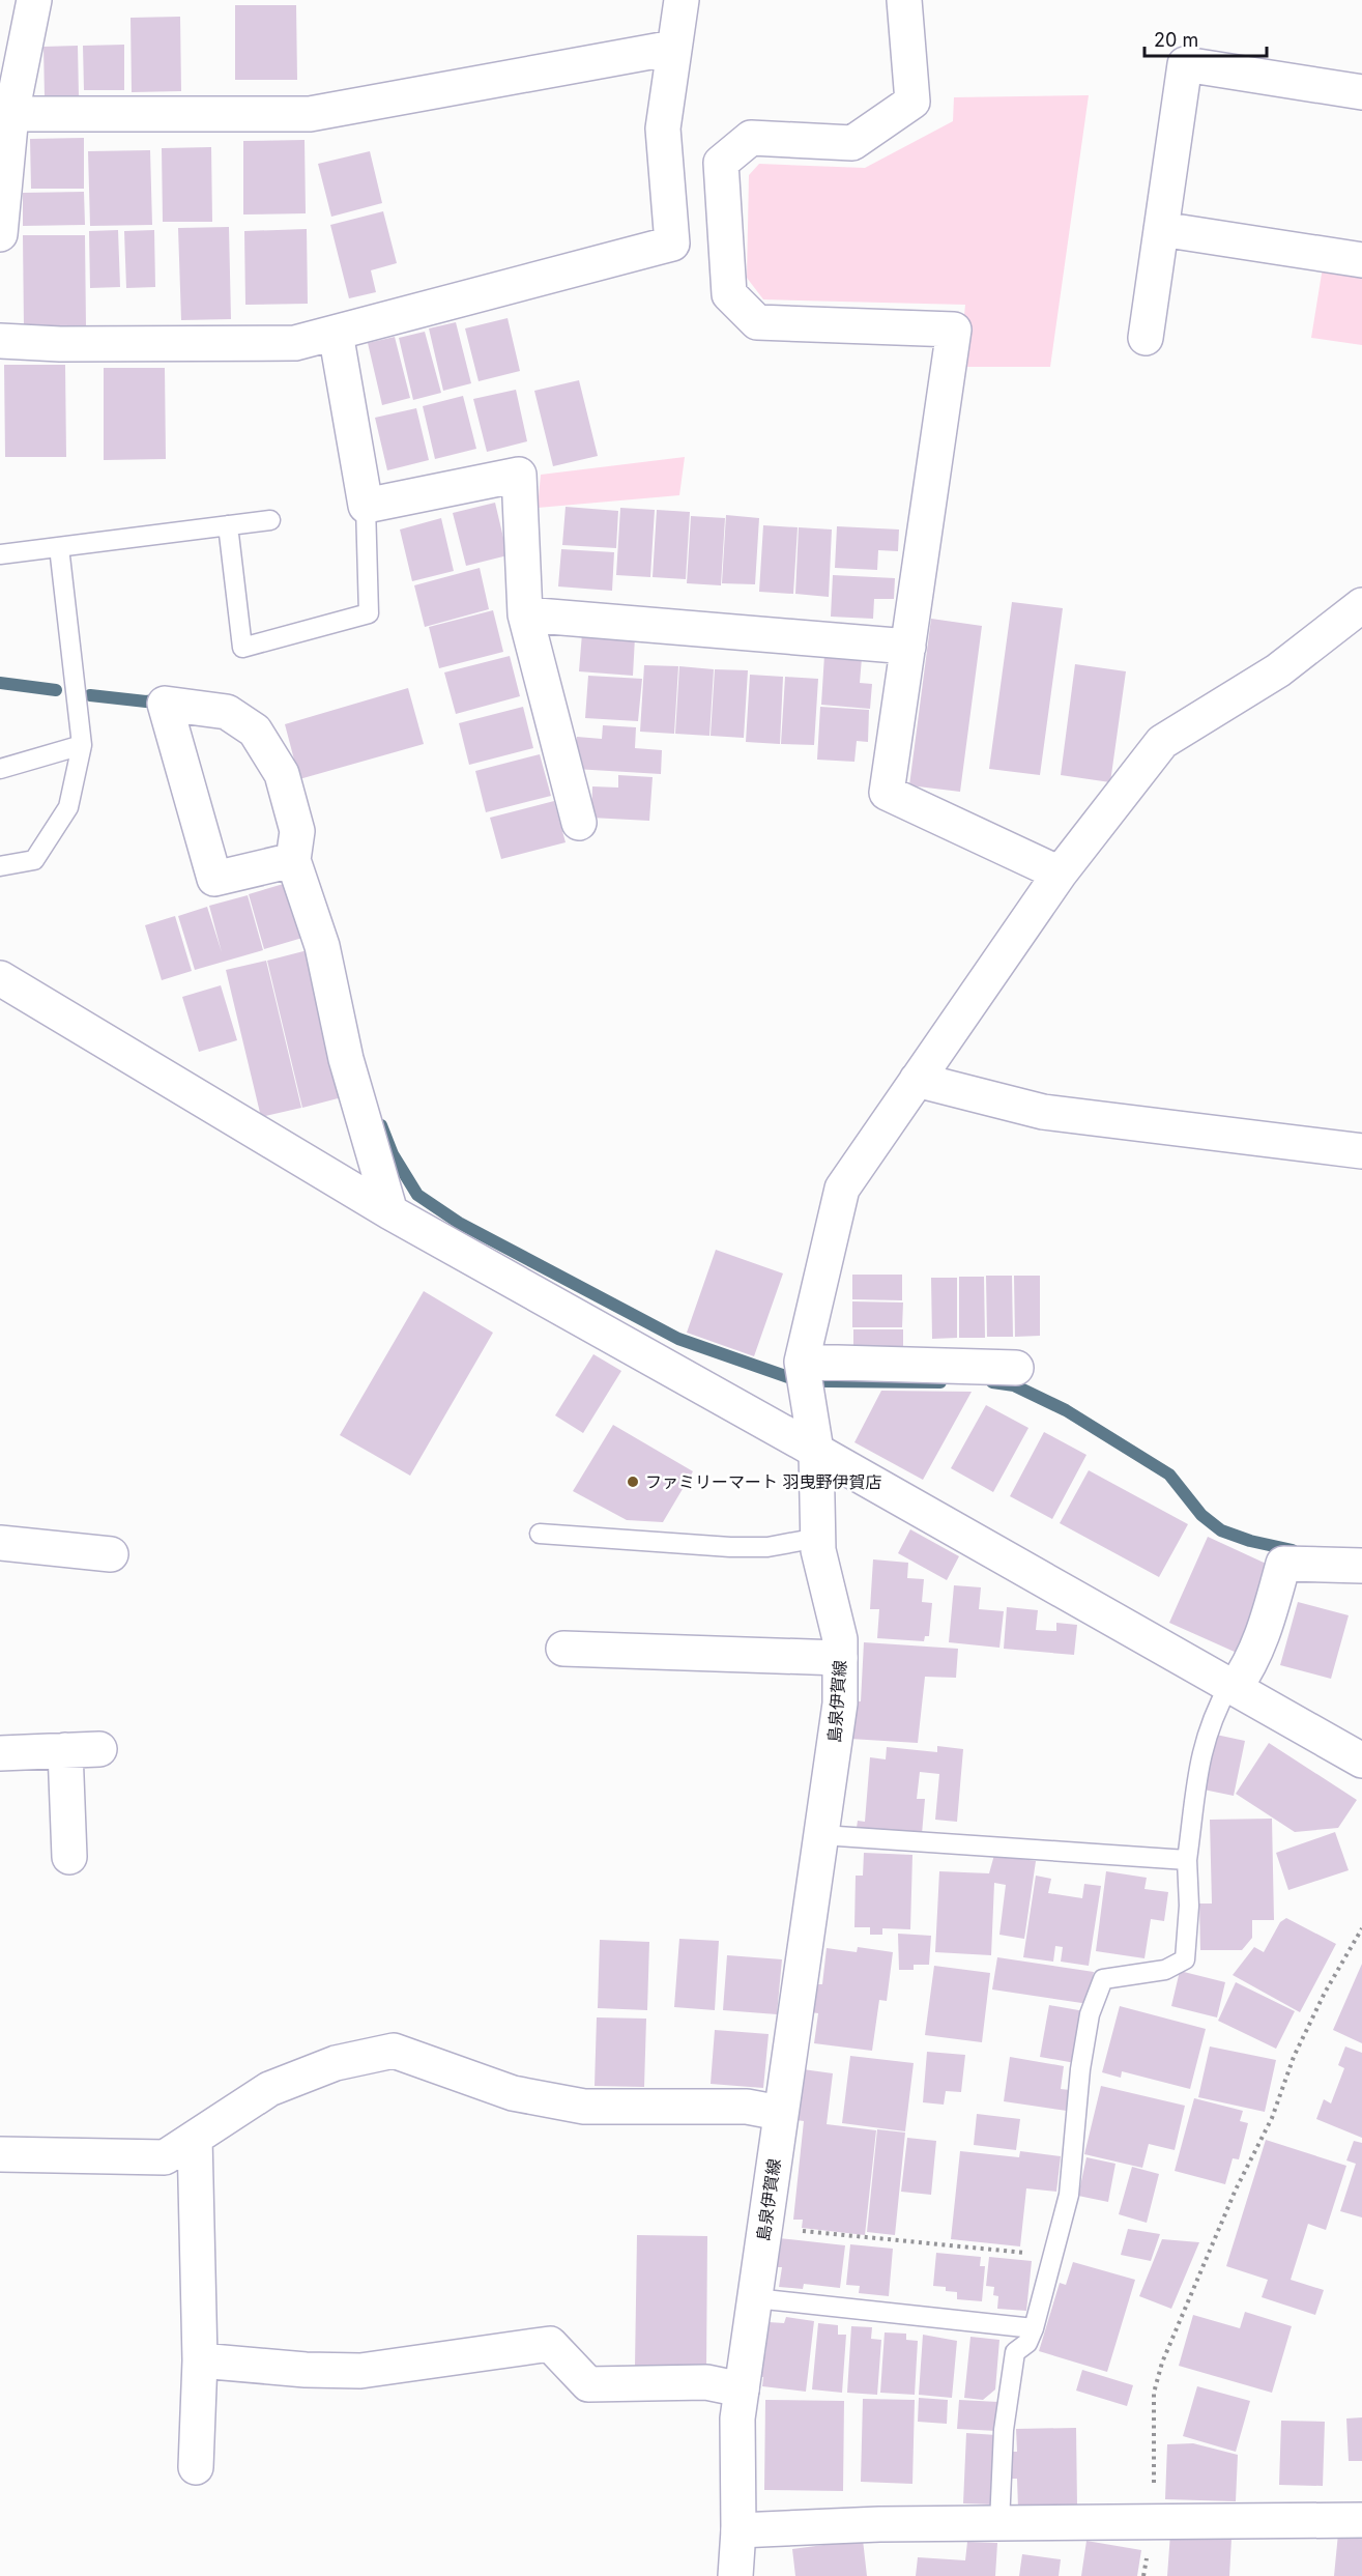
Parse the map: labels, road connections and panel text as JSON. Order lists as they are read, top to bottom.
{
  "streets": {
    "street": ["島泉伊賀線"]
  },
  "places": ["ファミリーマート 羽曳野伊賀店"],
  "scale_bar": "20 m"
}
